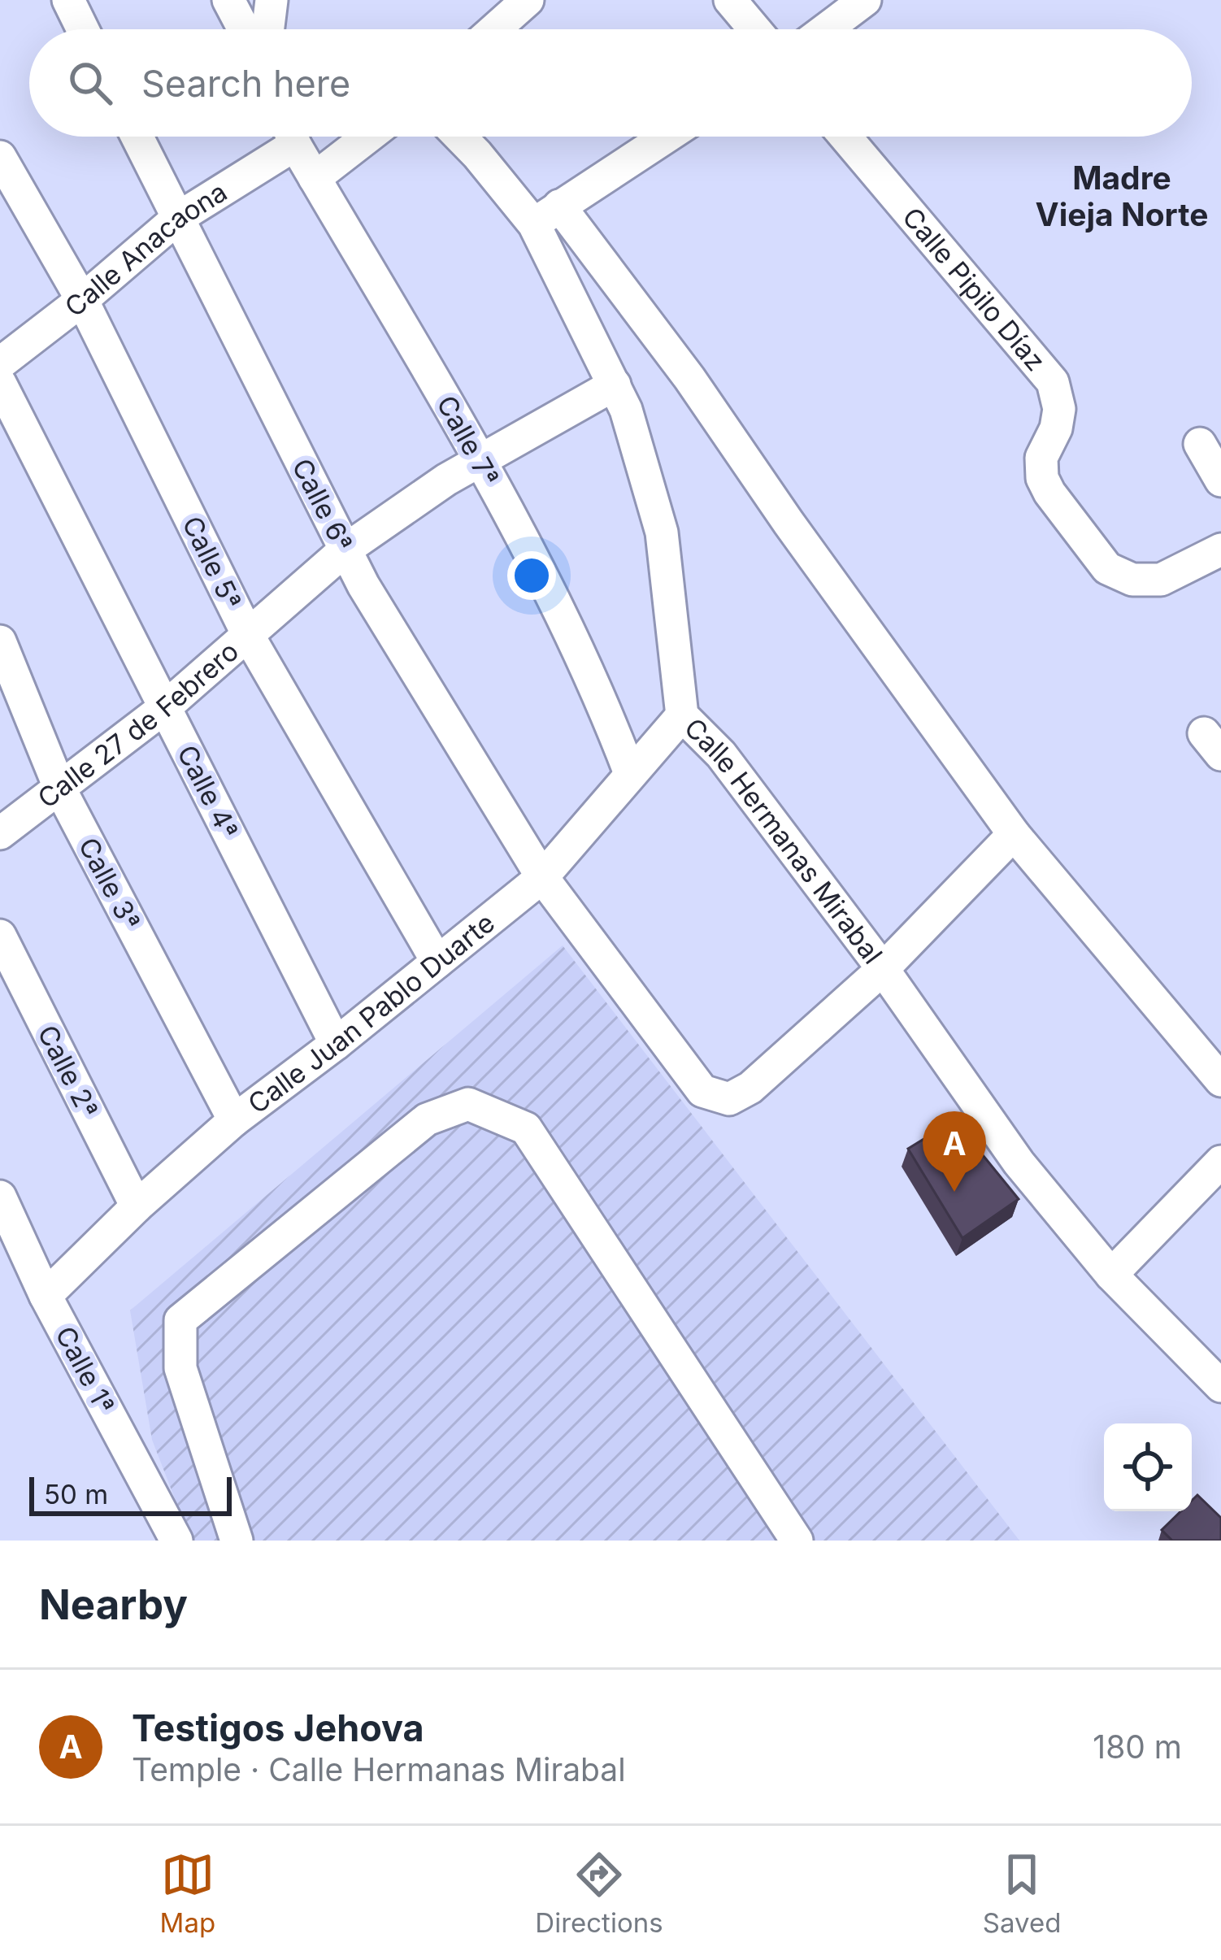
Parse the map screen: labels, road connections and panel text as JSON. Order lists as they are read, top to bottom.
{
  "streets": {
    "street": [
      "Calle Anacaona",
      "Calle Pipilo Díaz",
      "Calle 7ª",
      "Calle 6ª",
      "Calle 5ª",
      "Calle 27 de Febrero",
      "Calle 4ª",
      "Calle Hermanas Mirabal",
      "Calle 3ª",
      "Calle Juan Pablo Duarte",
      "Calle 2ª",
      "Calle 1ª"
    ]
  },
  "crossings": [
    ["Calle Anacaona", "Calle 6ª"],
    ["Calle Anacaona", "Calle 5ª"],
    ["Calle 7ª", "Calle 27 de Febrero"],
    ["Calle 7ª", "Calle Juan Pablo Duarte"],
    ["Calle 6ª", "Calle 27 de Febrero"],
    ["Calle 6ª", "Calle Hermanas Mirabal"],
    ["Calle 6ª", "Calle Juan Pablo Duarte"],
    ["Calle 5ª", "Calle 27 de Febrero"],
    ["Calle 5ª", "Calle Juan Pablo Duarte"],
    ["Calle 27 de Febrero", "Calle 4ª"],
    ["Calle 27 de Febrero", "Calle Hermanas Mirabal"],
    ["Calle 27 de Febrero", "Calle 3ª"],
    ["Calle 4ª", "Calle Juan Pablo Duarte"],
    ["Calle Hermanas Mirabal", "Calle Juan Pablo Duarte"],
    ["Calle 3ª", "Calle Juan Pablo Duarte"],
    ["Calle Juan Pablo Duarte", "Calle 2ª"],
    ["Calle Juan Pablo Duarte", "Calle 1ª"]
  ],
  "districts": ["Madre Vieja Norte"],
  "scale_bar": "50 m",
  "page": {
    "search": "Search here",
    "pins": "A",
    "scale": "50 m",
    "heading": "Nearby",
    "list": [
      {
        "mark": "A",
        "name": "Testigos Jehova",
        "note": "Temple · Calle Hermanas Mirabal",
        "value": "180 m"
      }
    ],
    "nav": ["Map", "Directions", "Saved"]
  }
}
